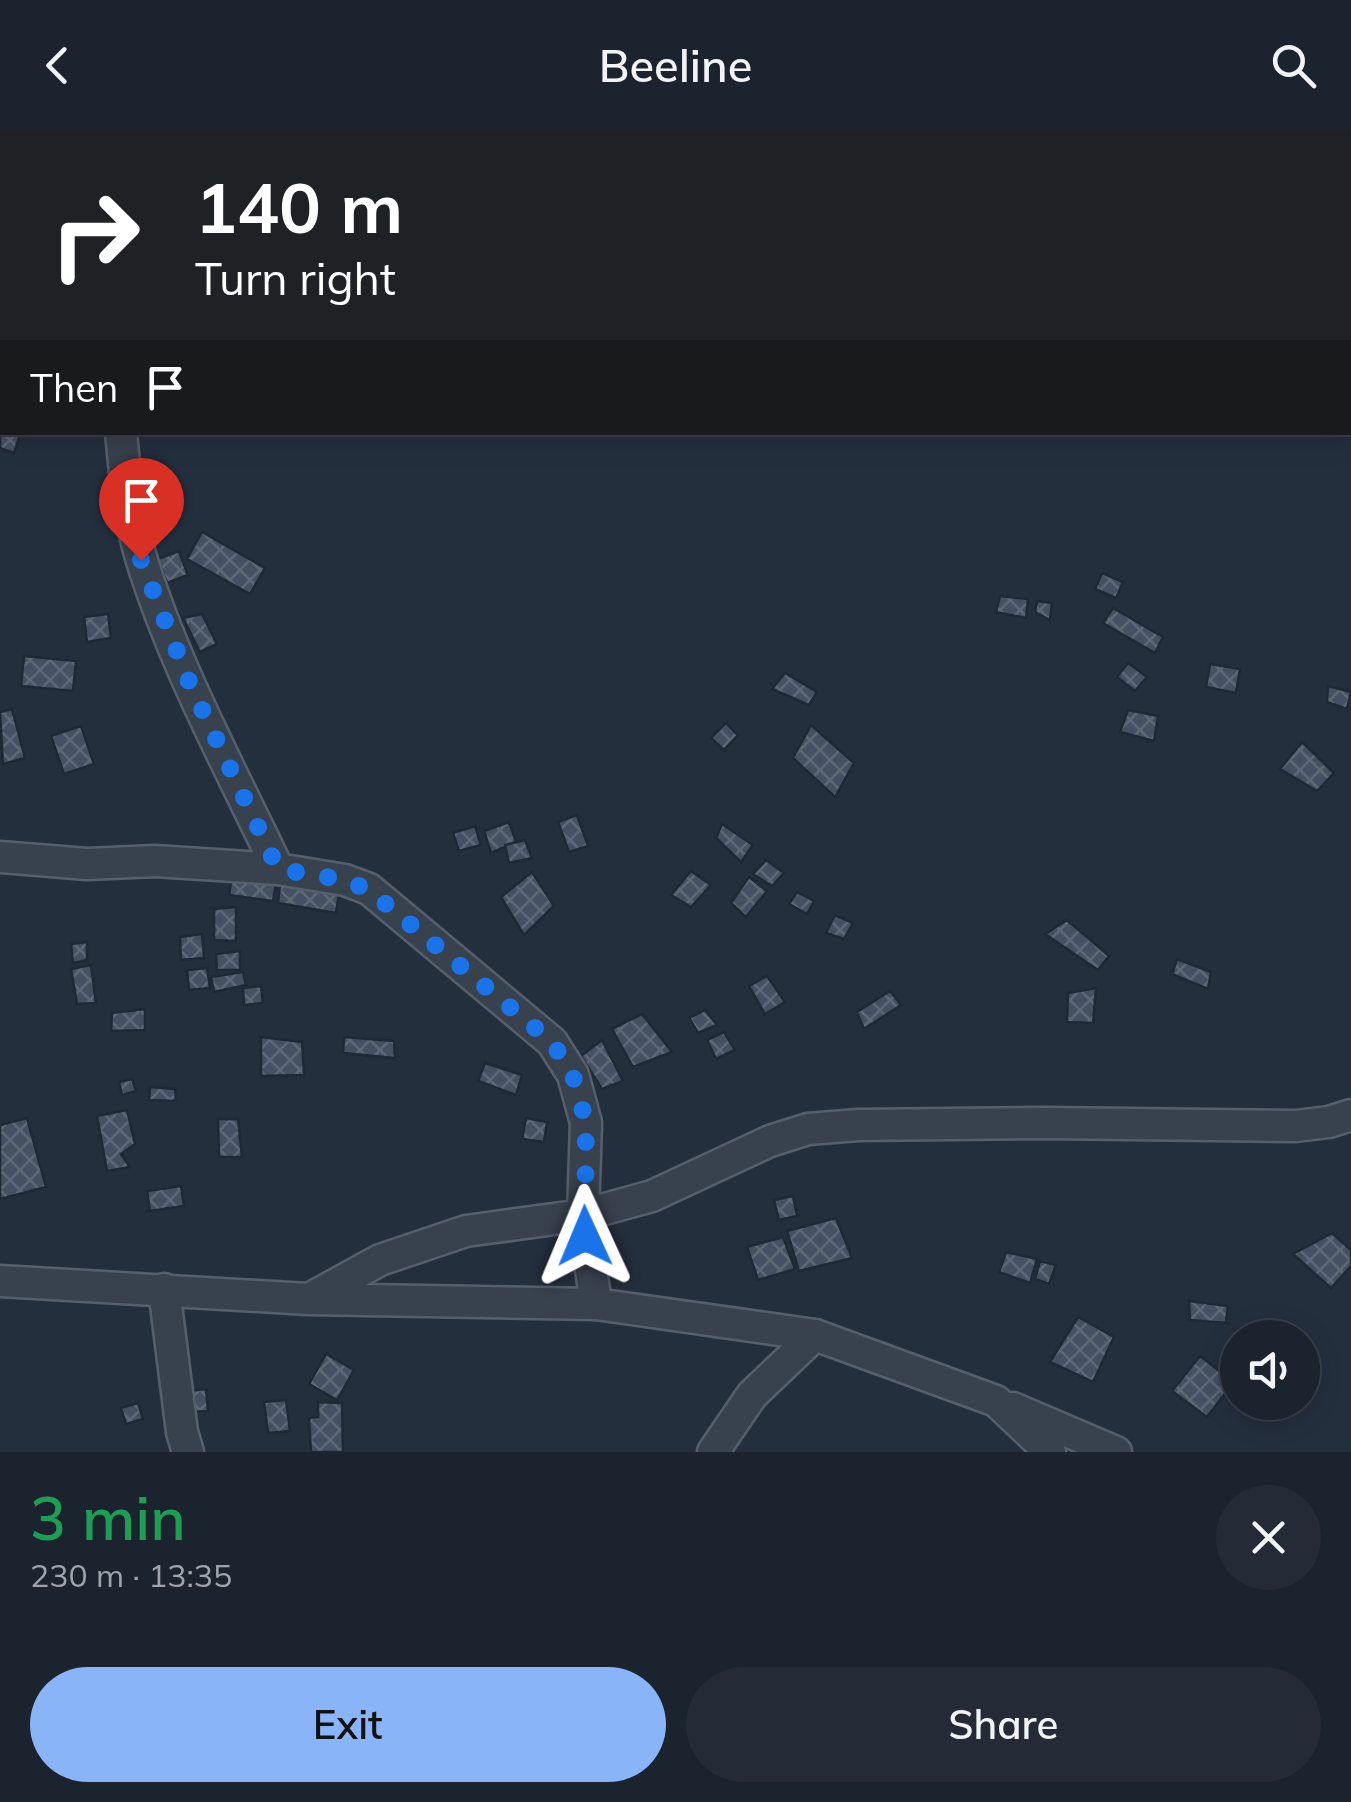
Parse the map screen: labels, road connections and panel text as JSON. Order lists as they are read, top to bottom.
{
  "page": {
    "header": "Beeline",
    "turn": ["140 m", "Turn right"],
    "then": "Then",
    "heading": ["3 min", "230 m · 13:35"],
    "buttons": ["Exit", "Share"]
  }
}
